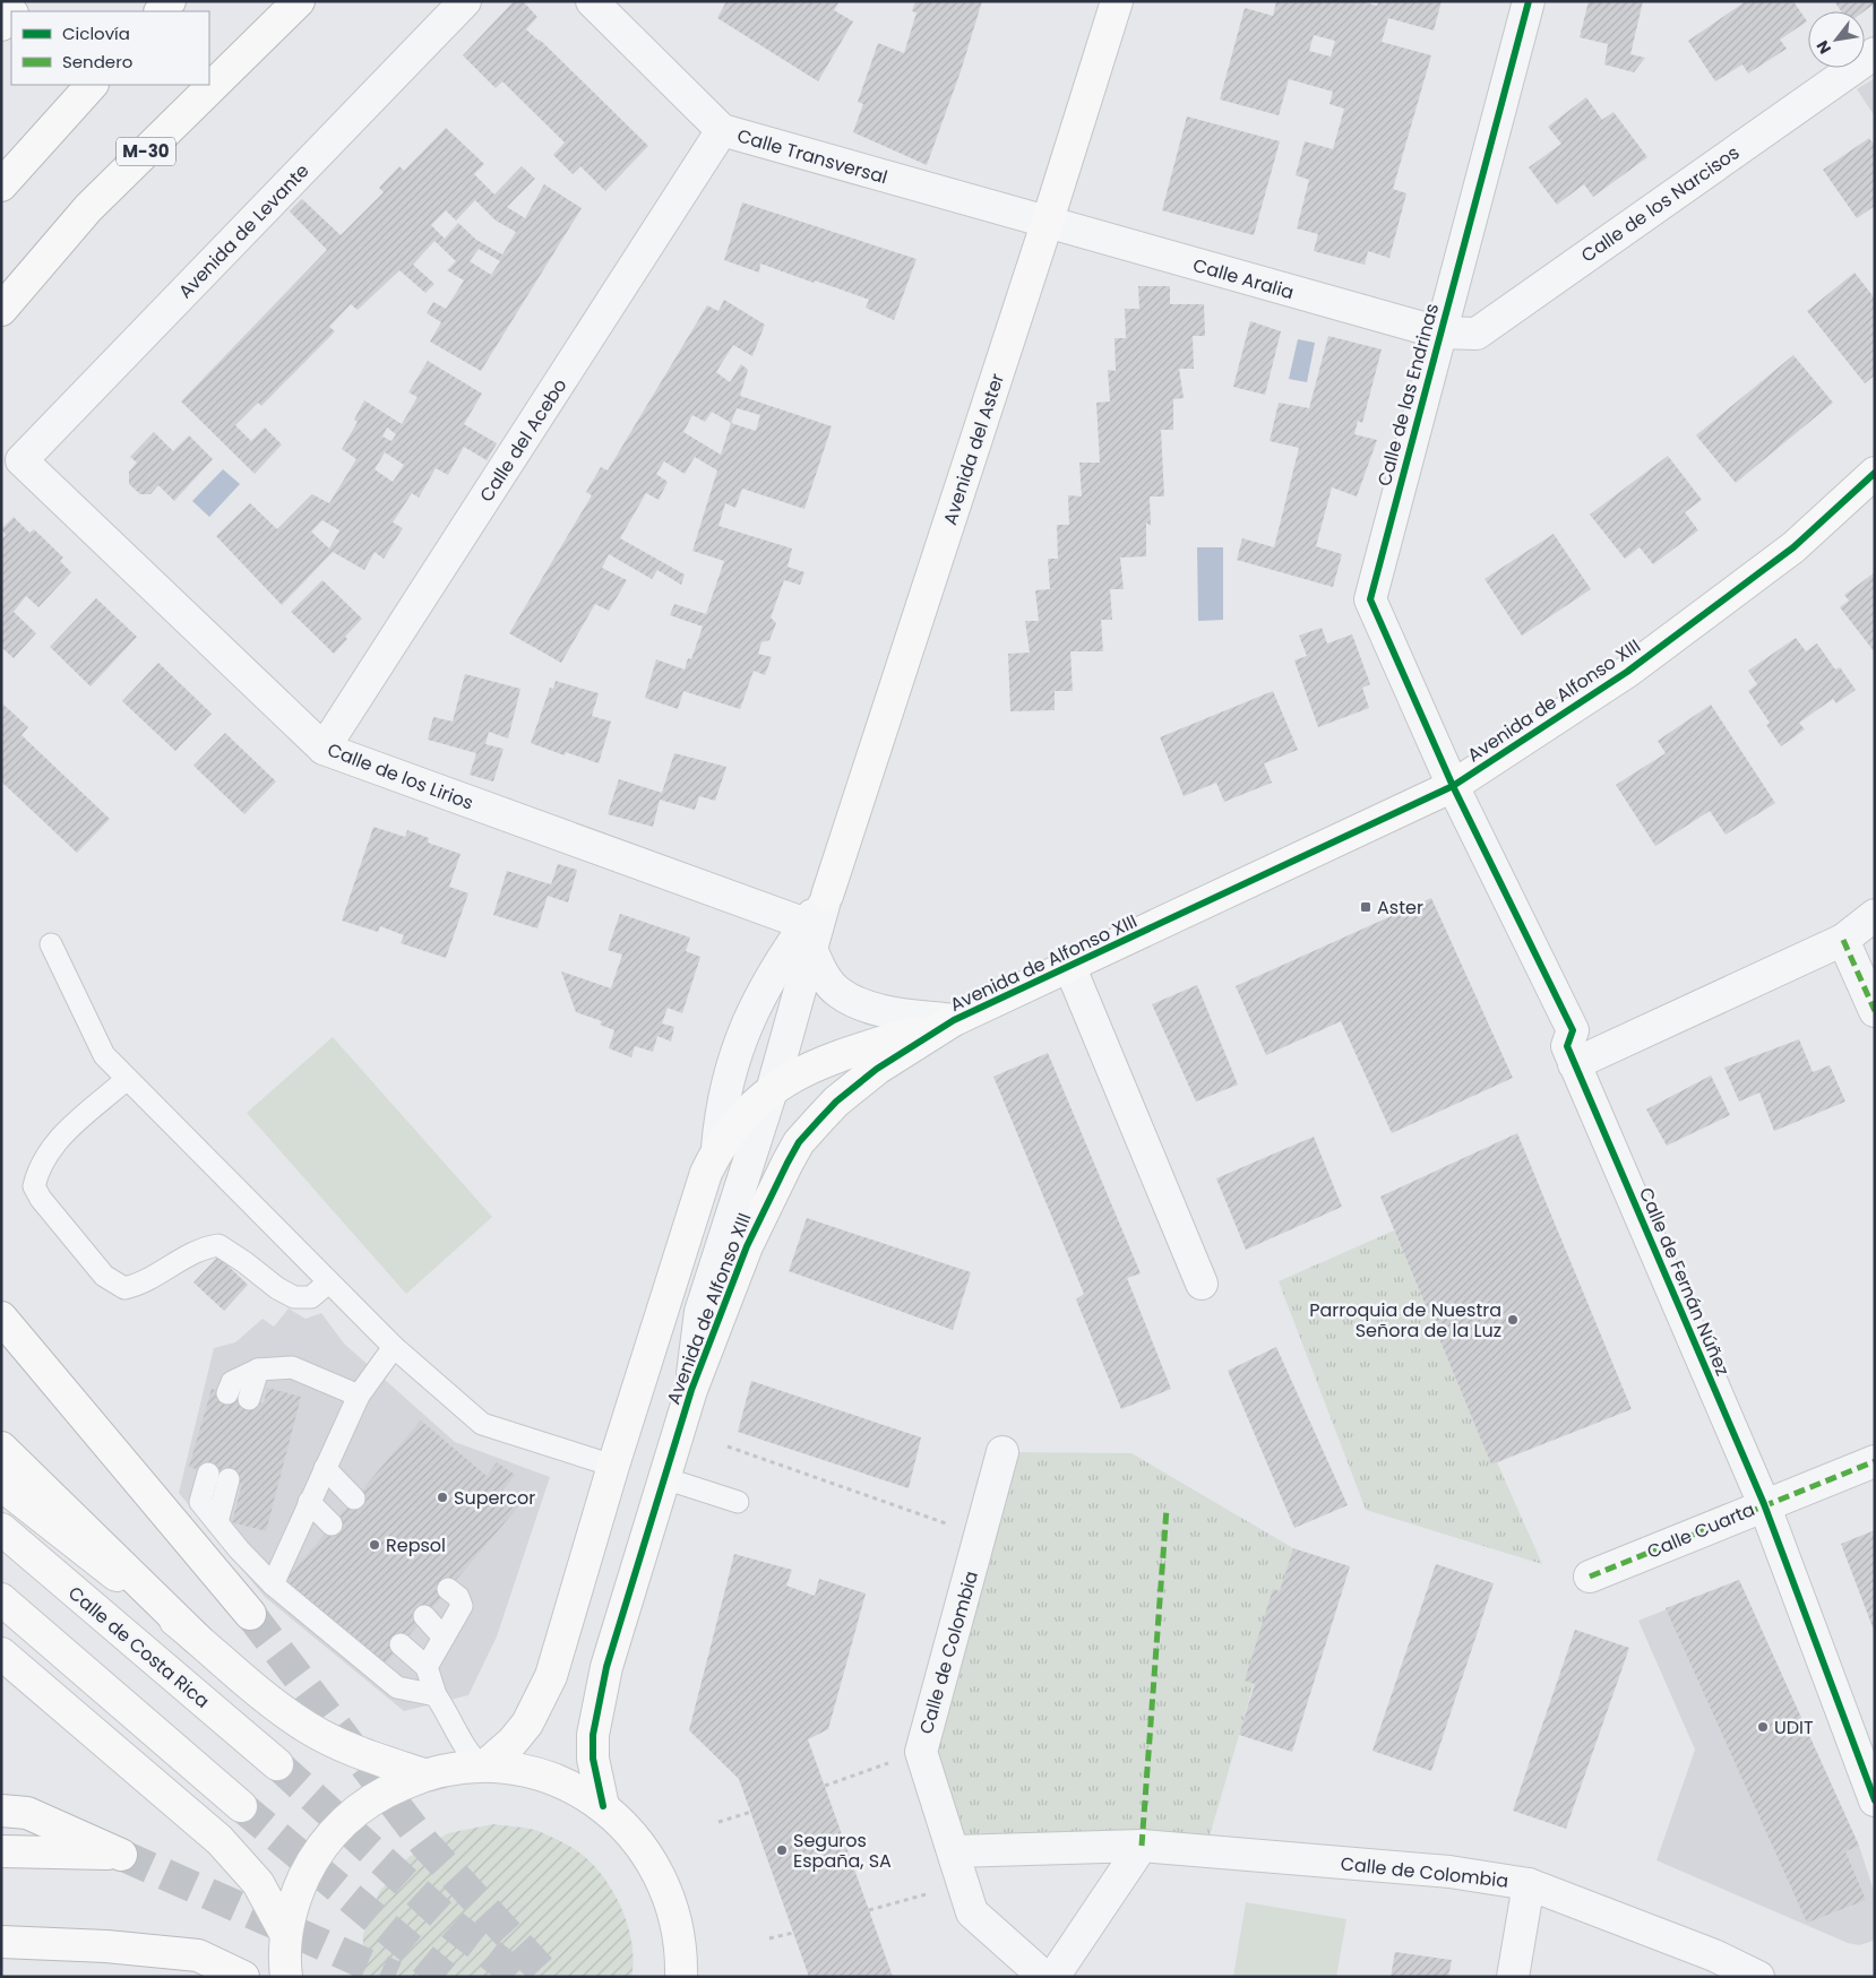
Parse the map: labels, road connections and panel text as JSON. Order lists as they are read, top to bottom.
{
  "streets": {
    "main road": [
      "M-30",
      "Avenida del Aster",
      "Avenida de Alfonso XIII",
      "Calle de Costa Rica"
    ],
    "street": [
      "Calle Transversal",
      "Calle de los Narcisos",
      "Avenida de Levante",
      "Calle Aralia",
      "Calle de las Endrinas",
      "Calle del Acebo",
      "Calle de los Lirios",
      "Calle de Fernán Núñez",
      "Calle Cuarta",
      "Calle de Colombia"
    ]
  },
  "crossings": [
    ["Calle Transversal", "Calle Aralia"],
    ["Calle Transversal", "Calle del Acebo"],
    ["Calle Transversal", "Avenida del Aster"],
    ["Calle de los Narcisos", "Calle Aralia"],
    ["Calle de los Narcisos", "Calle de las Endrinas"],
    ["Avenida de Levante", "Calle de los Lirios"],
    ["Calle Aralia", "Calle de las Endrinas"],
    ["Calle Aralia", "Avenida del Aster"],
    ["Calle de las Endrinas", "Avenida de Alfonso XIII"],
    ["Calle de las Endrinas", "Calle de Fernán Núñez"],
    ["Calle del Acebo", "Calle de los Lirios"],
    ["Avenida de Alfonso XIII", "Calle de Fernán Núñez"],
    ["Calle de Fernán Núñez", "Calle Cuarta"]
  ],
  "places": {
    "transit": ["Aster"],
    "other": [
      "Parroquia de Nuestra Señora de la Luz",
      "Supercor",
      "Repsol",
      "UDIT",
      "Seguros España, SA"
    ]
  },
  "legend": ["Ciclovía", "Sendero"],
  "north": "bottom left"
}
